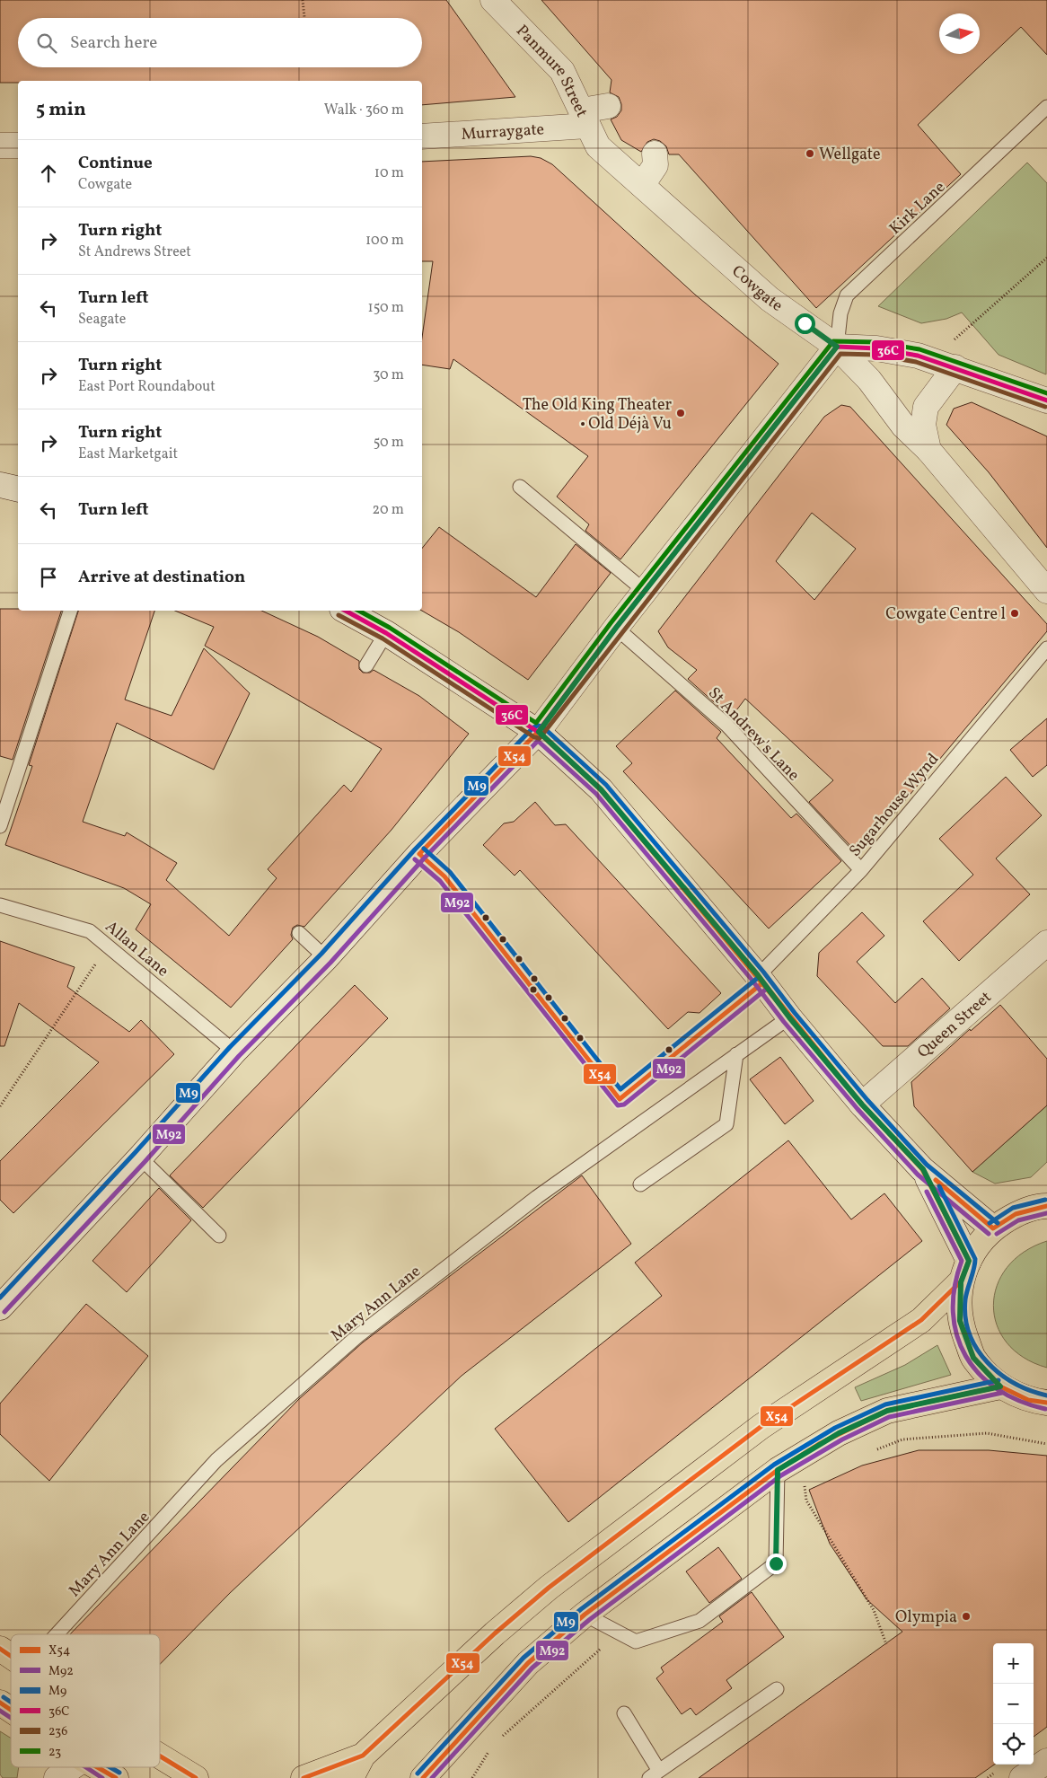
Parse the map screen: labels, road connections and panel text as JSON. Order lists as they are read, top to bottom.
{
  "streets": {
    "street": [
      "Panmure Street",
      "Murraygate",
      "Cowgate",
      "Queen Street"
    ],
    "lane": [
      "Kirk Lane",
      "St Andrew's Lane",
      "Sugarhouse Wynd",
      "Allan Lane",
      "Mary Ann Lane"
    ]
  },
  "crossings": [
    ["Panmure Street", "Murraygate"],
    ["Panmure Street", "Cowgate"],
    ["Murraygate", "Cowgate"],
    ["Kirk Lane", "Cowgate"],
    ["St Andrew's Lane", "Sugarhouse Wynd"]
  ],
  "places": [
    "Wellgate",
    "The Old King Theater • Old Déjà Vu",
    "Cowgate Centre l",
    "Olympia"
  ],
  "lines": [
    "transit line 23",
    "transit line 36C",
    "transit line 236",
    "transit line M9",
    "transit line X54",
    "transit line M92"
  ],
  "legend": [
    "X54",
    "M92",
    "M9",
    "36C",
    "236",
    "23"
  ],
  "north": "right",
  "page": {
    "search": "Search here",
    "heading": ["5 min", "Walk · 360 m"],
    "list": [
      ["Continue", "Cowgate", "10 m"],
      ["Turn right", "St Andrews Street", "100 m"],
      ["Turn left", "Seagate", "150 m"],
      ["Turn right", "East Port Roundabout", "30 m"],
      ["Turn right", "East Marketgait", "50 m"],
      ["Turn left", "20 m"],
      "Arrive at destination"
    ],
    "map_buttons": ["+", "−"]
  }
}
